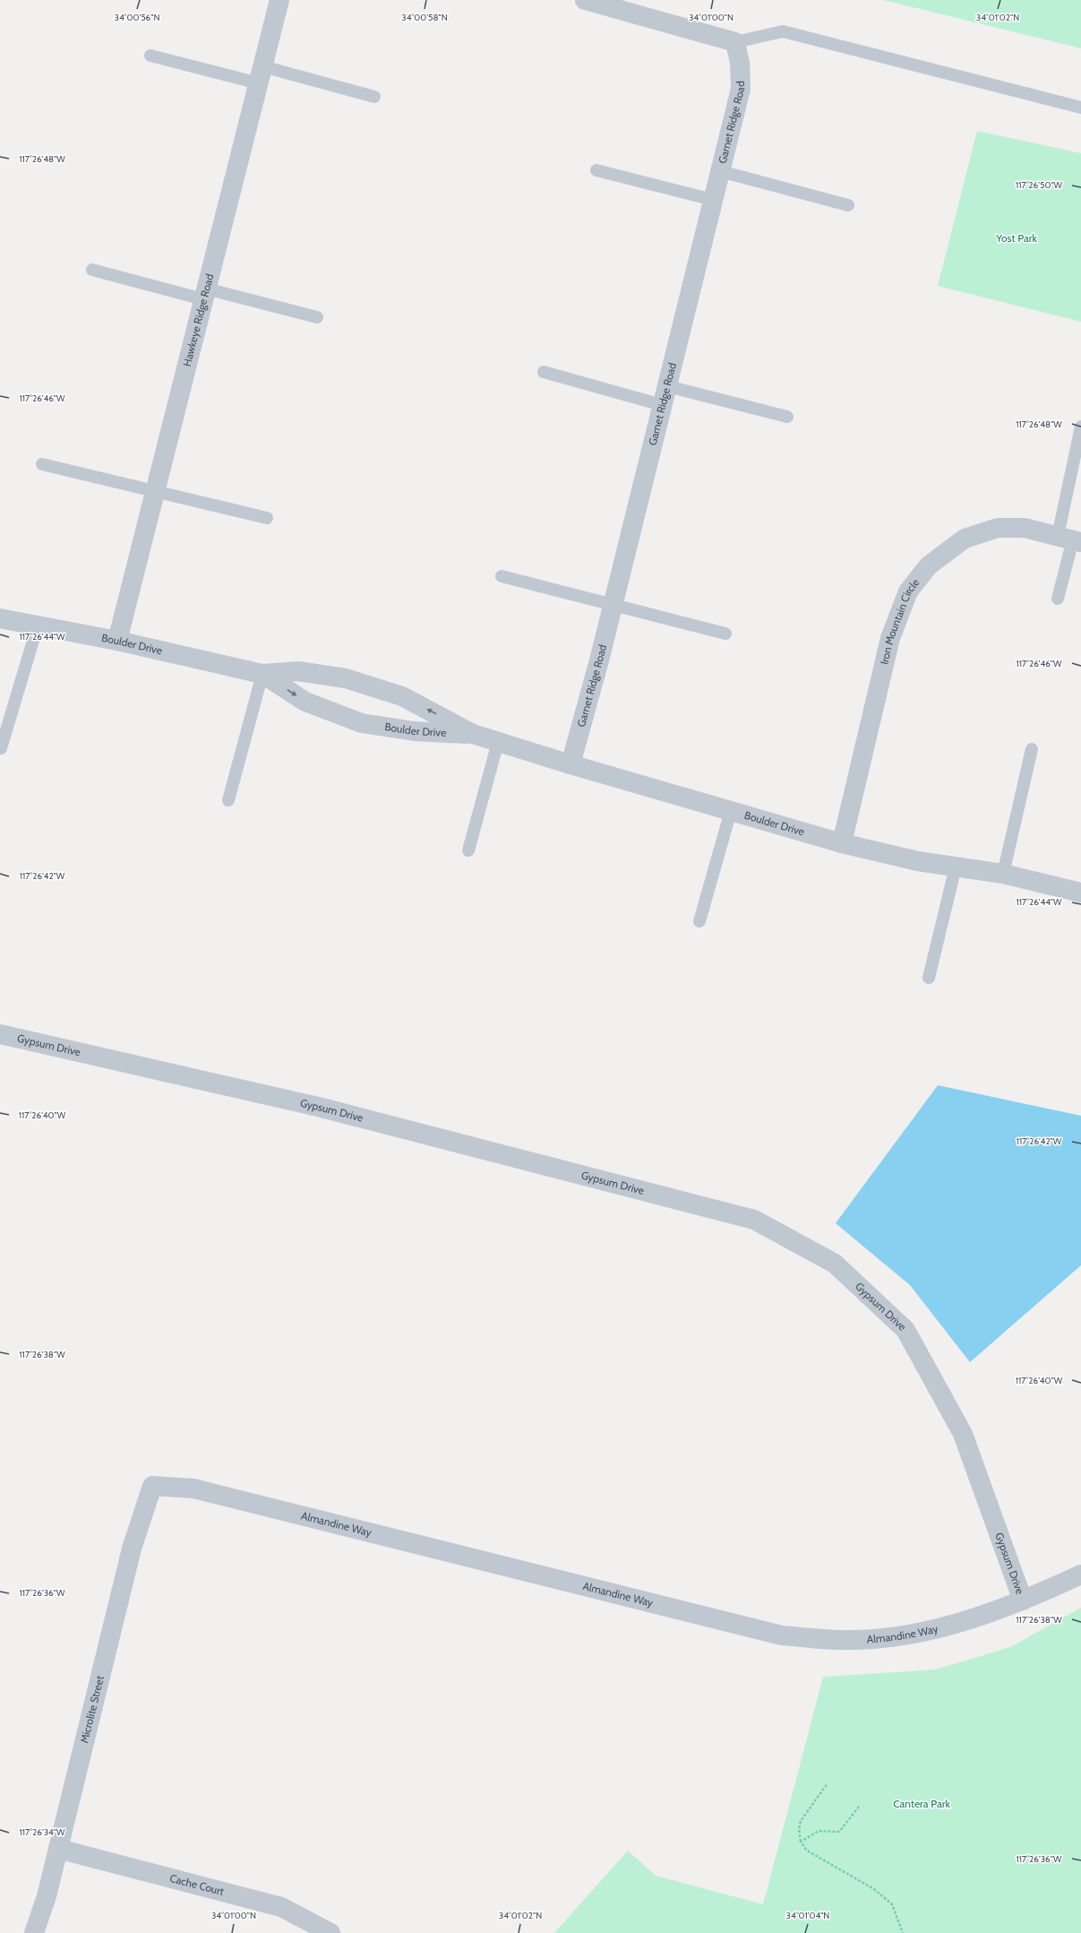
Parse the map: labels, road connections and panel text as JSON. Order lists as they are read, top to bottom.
{
  "streets": {
    "street": [
      "Garnet Ridge Road",
      "Hawkeye Ridge Road",
      "Iron Mountain Circle",
      "Boulder Drive",
      "Gypsum Drive",
      "Almandine Way",
      "Microlite Street",
      "Cache Court"
    ]
  },
  "crossings": [
    ["Garnet Ridge Road", "Boulder Drive"],
    ["Hawkeye Ridge Road", "Boulder Drive"],
    ["Iron Mountain Circle", "Boulder Drive"],
    ["Gypsum Drive", "Almandine Way"],
    ["Almandine Way", "Microlite Street"],
    ["Microlite Street", "Cache Court"]
  ],
  "parks": ["Yost Park", "Cantera Park"],
  "coordinates": [
    "34°01'00\"N",
    "34°01'02\"N",
    "34°00'56\"N",
    "34°00'58\"N",
    "117°26'48\"W",
    "117°26'50\"W",
    "117°26'46\"W",
    "117°26'44\"W",
    "117°26'42\"W",
    "117°26'40\"W",
    "117°26'38\"W",
    "117°26'36\"W",
    "117°26'34\"W",
    "34°01'04\"N"
  ]
}
